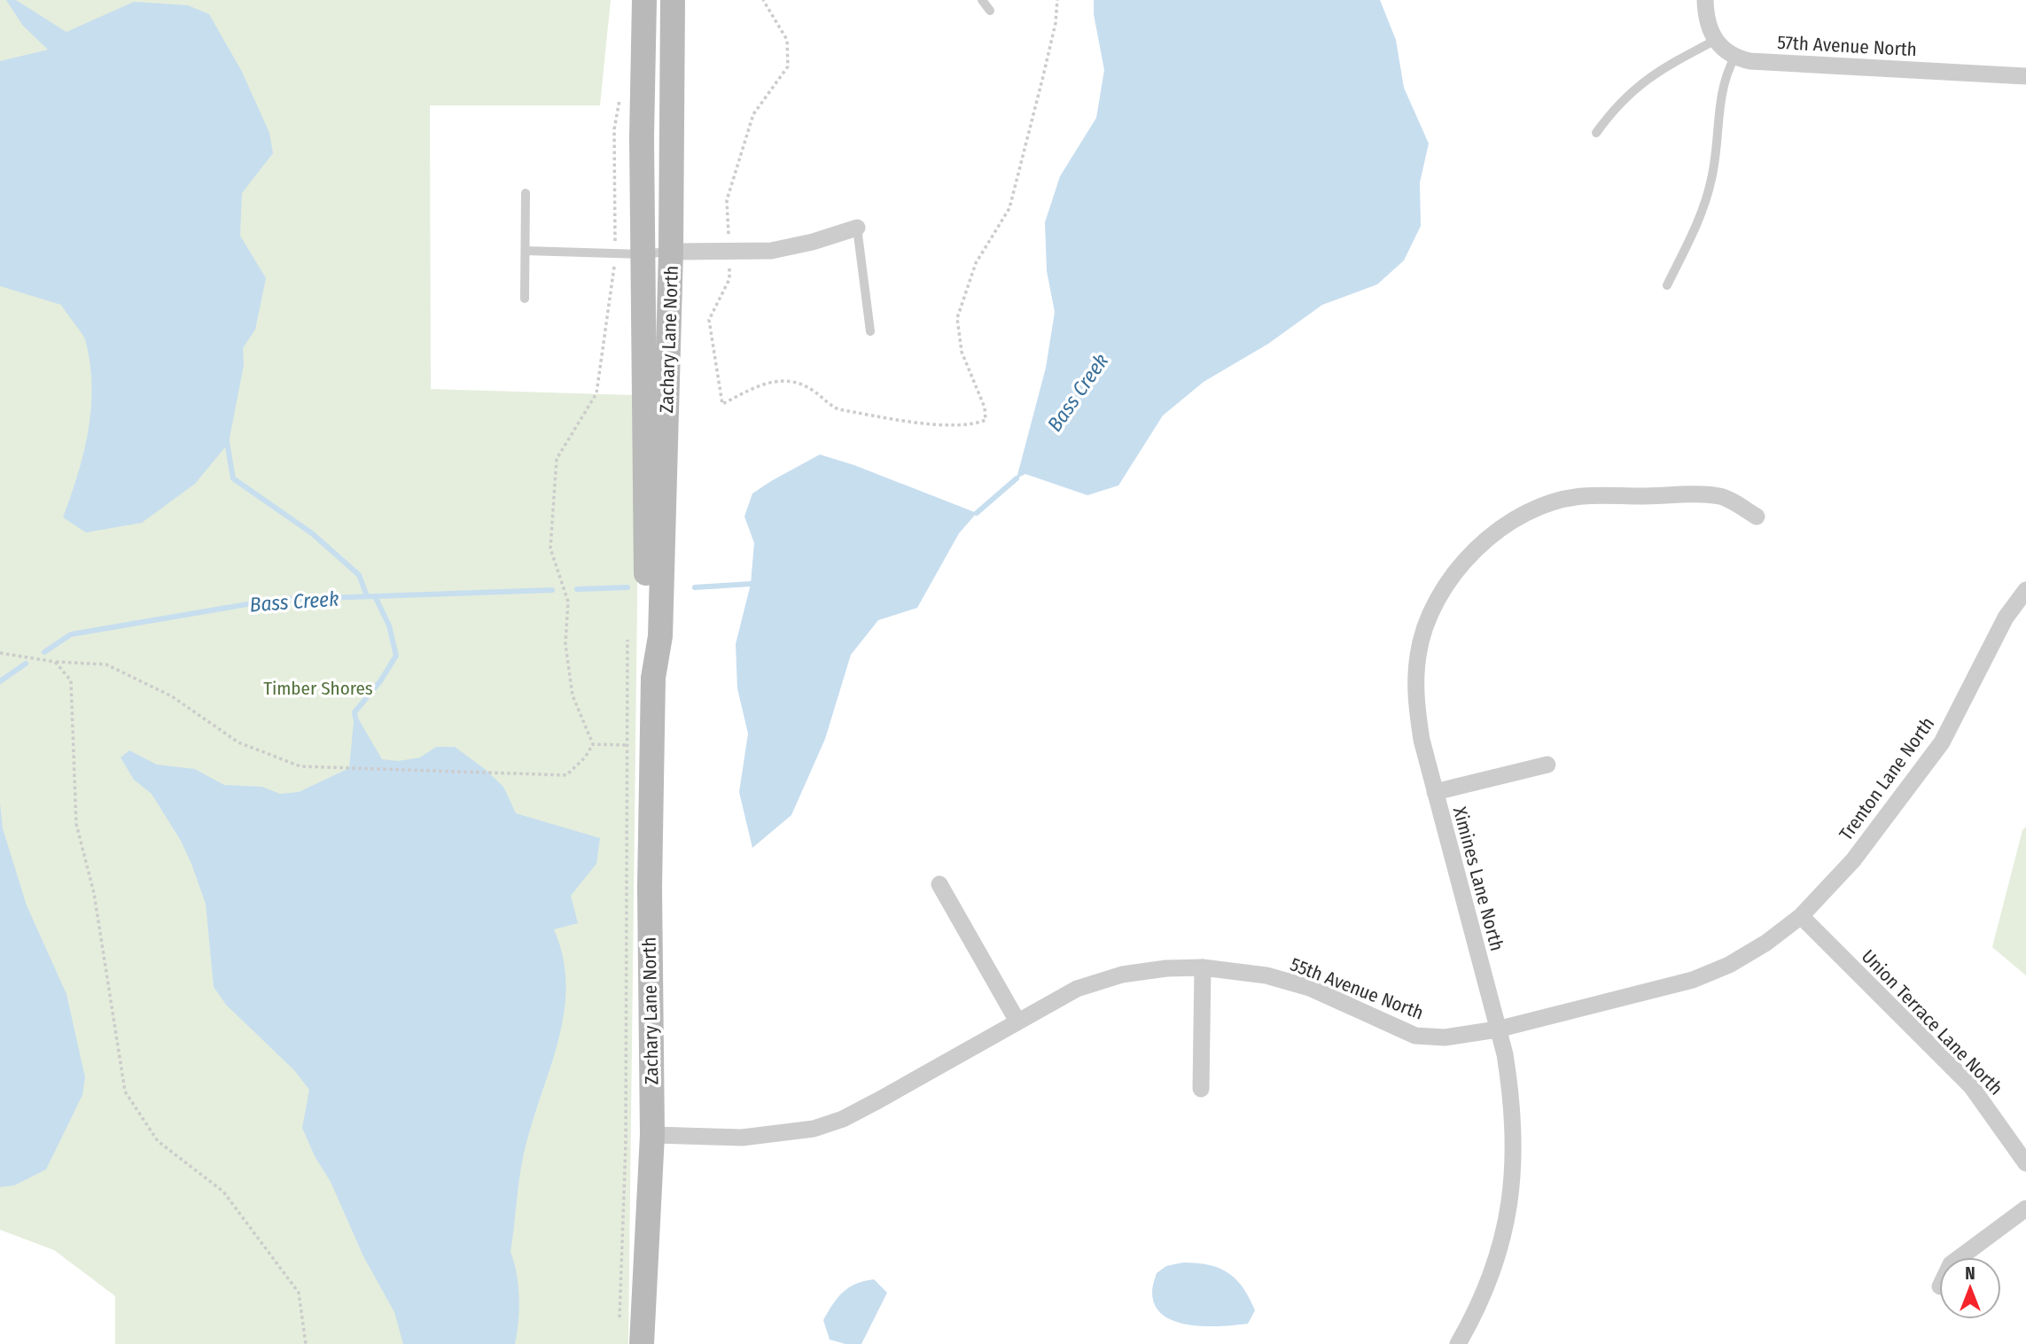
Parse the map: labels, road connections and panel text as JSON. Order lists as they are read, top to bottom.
{
  "streets": {
    "street": [
      "57th Avenue North",
      "Zachary Lane North",
      "Trenton Lane North",
      "Ximines Lane North",
      "55th Avenue North",
      "Union Terrace Lane North"
    ]
  },
  "crossings": [
    ["Zachary Lane North", "55th Avenue North"],
    ["Trenton Lane North", "55th Avenue North"],
    ["Trenton Lane North", "Union Terrace Lane North"],
    ["Ximines Lane North", "55th Avenue North"],
    ["55th Avenue North", "Union Terrace Lane North"]
  ],
  "water": ["Bass Creek"],
  "parks": ["Timber Shores"],
  "north": "top"
}
